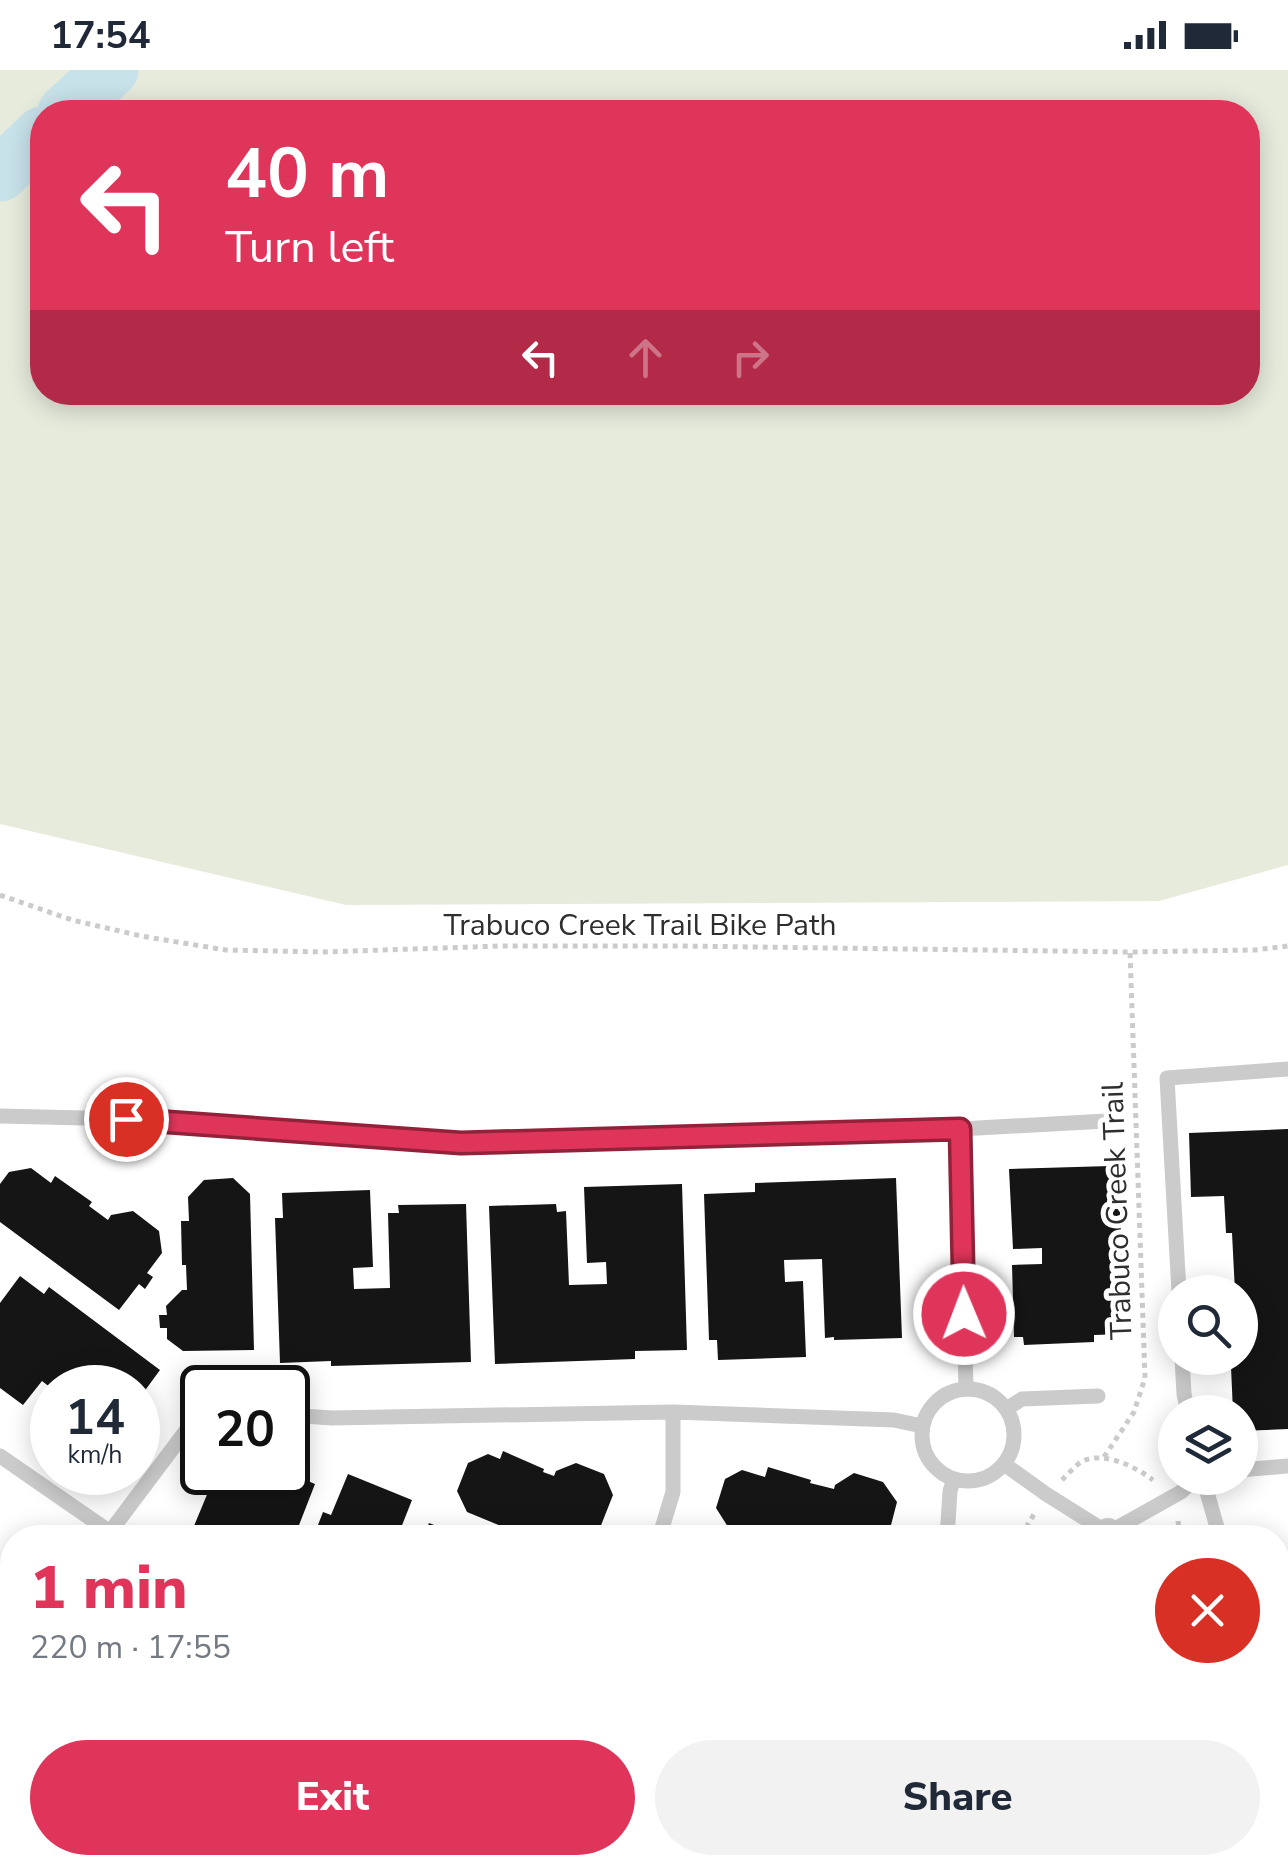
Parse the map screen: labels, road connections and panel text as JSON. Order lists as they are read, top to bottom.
{
  "streets": {
    "path": ["Trabuco Creek Trail Bike Path", "Trabuco Creek Trail"]
  },
  "crossings": [
    ["Trabuco Creek Trail Bike Path", "Trabuco Creek Trail"]
  ],
  "page": {
    "status": "17:54",
    "turn": ["40 m", "Turn left"],
    "speed": "14 km/h",
    "limit": "20",
    "heading": ["1 min", "220 m · 17:55"],
    "buttons": ["Exit", "Share"]
  }
}
